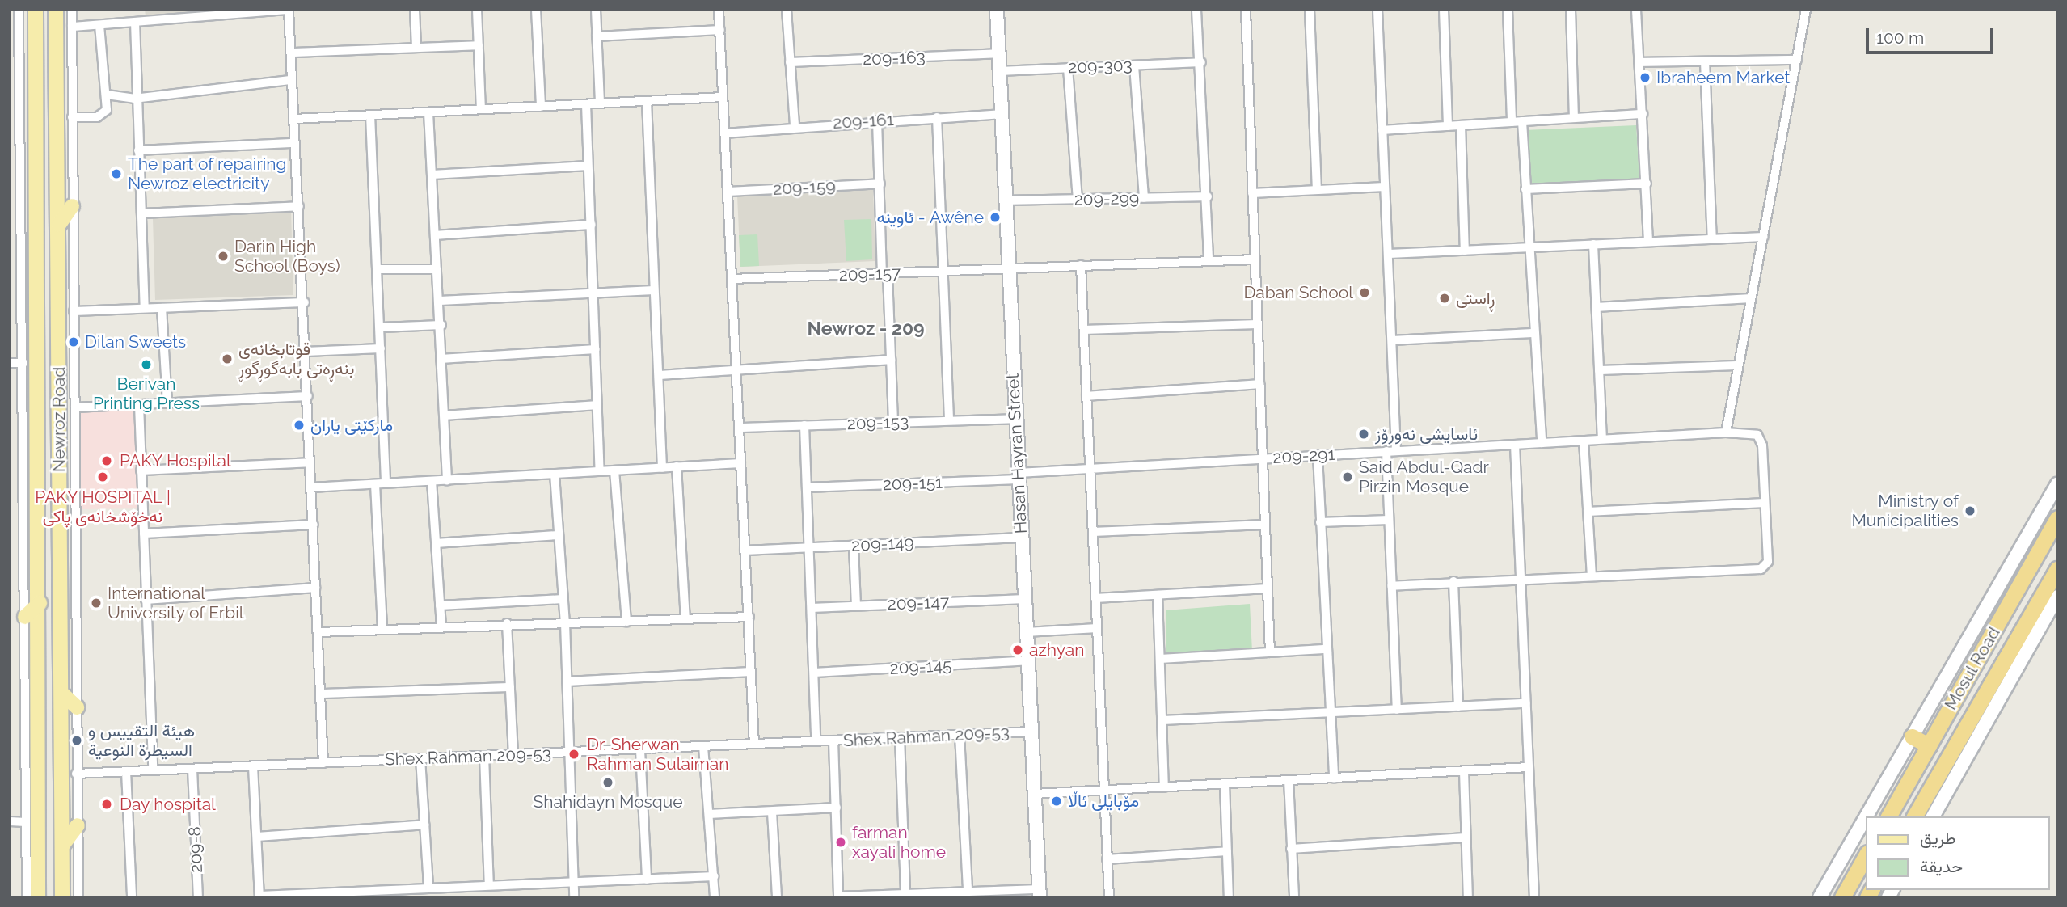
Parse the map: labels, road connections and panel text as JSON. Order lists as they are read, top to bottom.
{
  "streets": {
    "highway": ["Mosul Road"],
    "main road": ["Newroz Road"],
    "street": [
      "209-163",
      "209-303",
      "209-161",
      "209-159",
      "209-299",
      "209-157",
      "209-153",
      "Hasan Hayran Street",
      "209-291",
      "209-151",
      "209-149",
      "209-147",
      "209-145",
      "Shex Rahman 209-53",
      "209-8"
    ]
  },
  "crossings": [
    ["209-163", "Hasan Hayran Street"],
    ["209-303", "Hasan Hayran Street"],
    ["209-161", "Hasan Hayran Street"],
    ["209-299", "Hasan Hayran Street"],
    ["209-157", "Hasan Hayran Street"],
    ["209-153", "Hasan Hayran Street"],
    ["Hasan Hayran Street", "209-291"],
    ["Hasan Hayran Street", "209-151"],
    ["Hasan Hayran Street", "209-149"],
    ["Hasan Hayran Street", "209-147"],
    ["Hasan Hayran Street", "209-145"],
    ["Hasan Hayran Street", "Shex Rahman 209-53"],
    ["209-291", "209-151"],
    ["Shex Rahman 209-53", "209-8"]
  ],
  "districts": ["Newroz - 209"],
  "places": [
    "Ibraheem Market",
    "The part of repairing Newroz electricity",
    "ئاوینە - Awêne",
    "Darin High School (Boys)",
    "Daban School",
    "ڕاستی",
    "Dilan Sweets",
    "قوتابخانەی بنەڕەتی بابەگوڕگوڕ",
    "Berivan Printing Press",
    "مارکێتی یاران",
    "ئاسایشی نەورۆز",
    "PAKY Hospital",
    "PAKY HOSPITAL | نەخۆشخانەی پاکی",
    "Said Abdul-Qadr Pirzin Mosque",
    "Ministry of Municipalities",
    "International University of Erbil",
    "azhyan",
    "هيئة التقييس و السيطرة النوعية",
    "Dr. Sherwan Rahman Sulaiman",
    "Shahidayn Mosque",
    "مۆبایلی ئاڵا",
    "Day hospital",
    "farman xayali home"
  ],
  "legend": ["طريق", "حديقة"],
  "scale_bar": "100 m"
}
